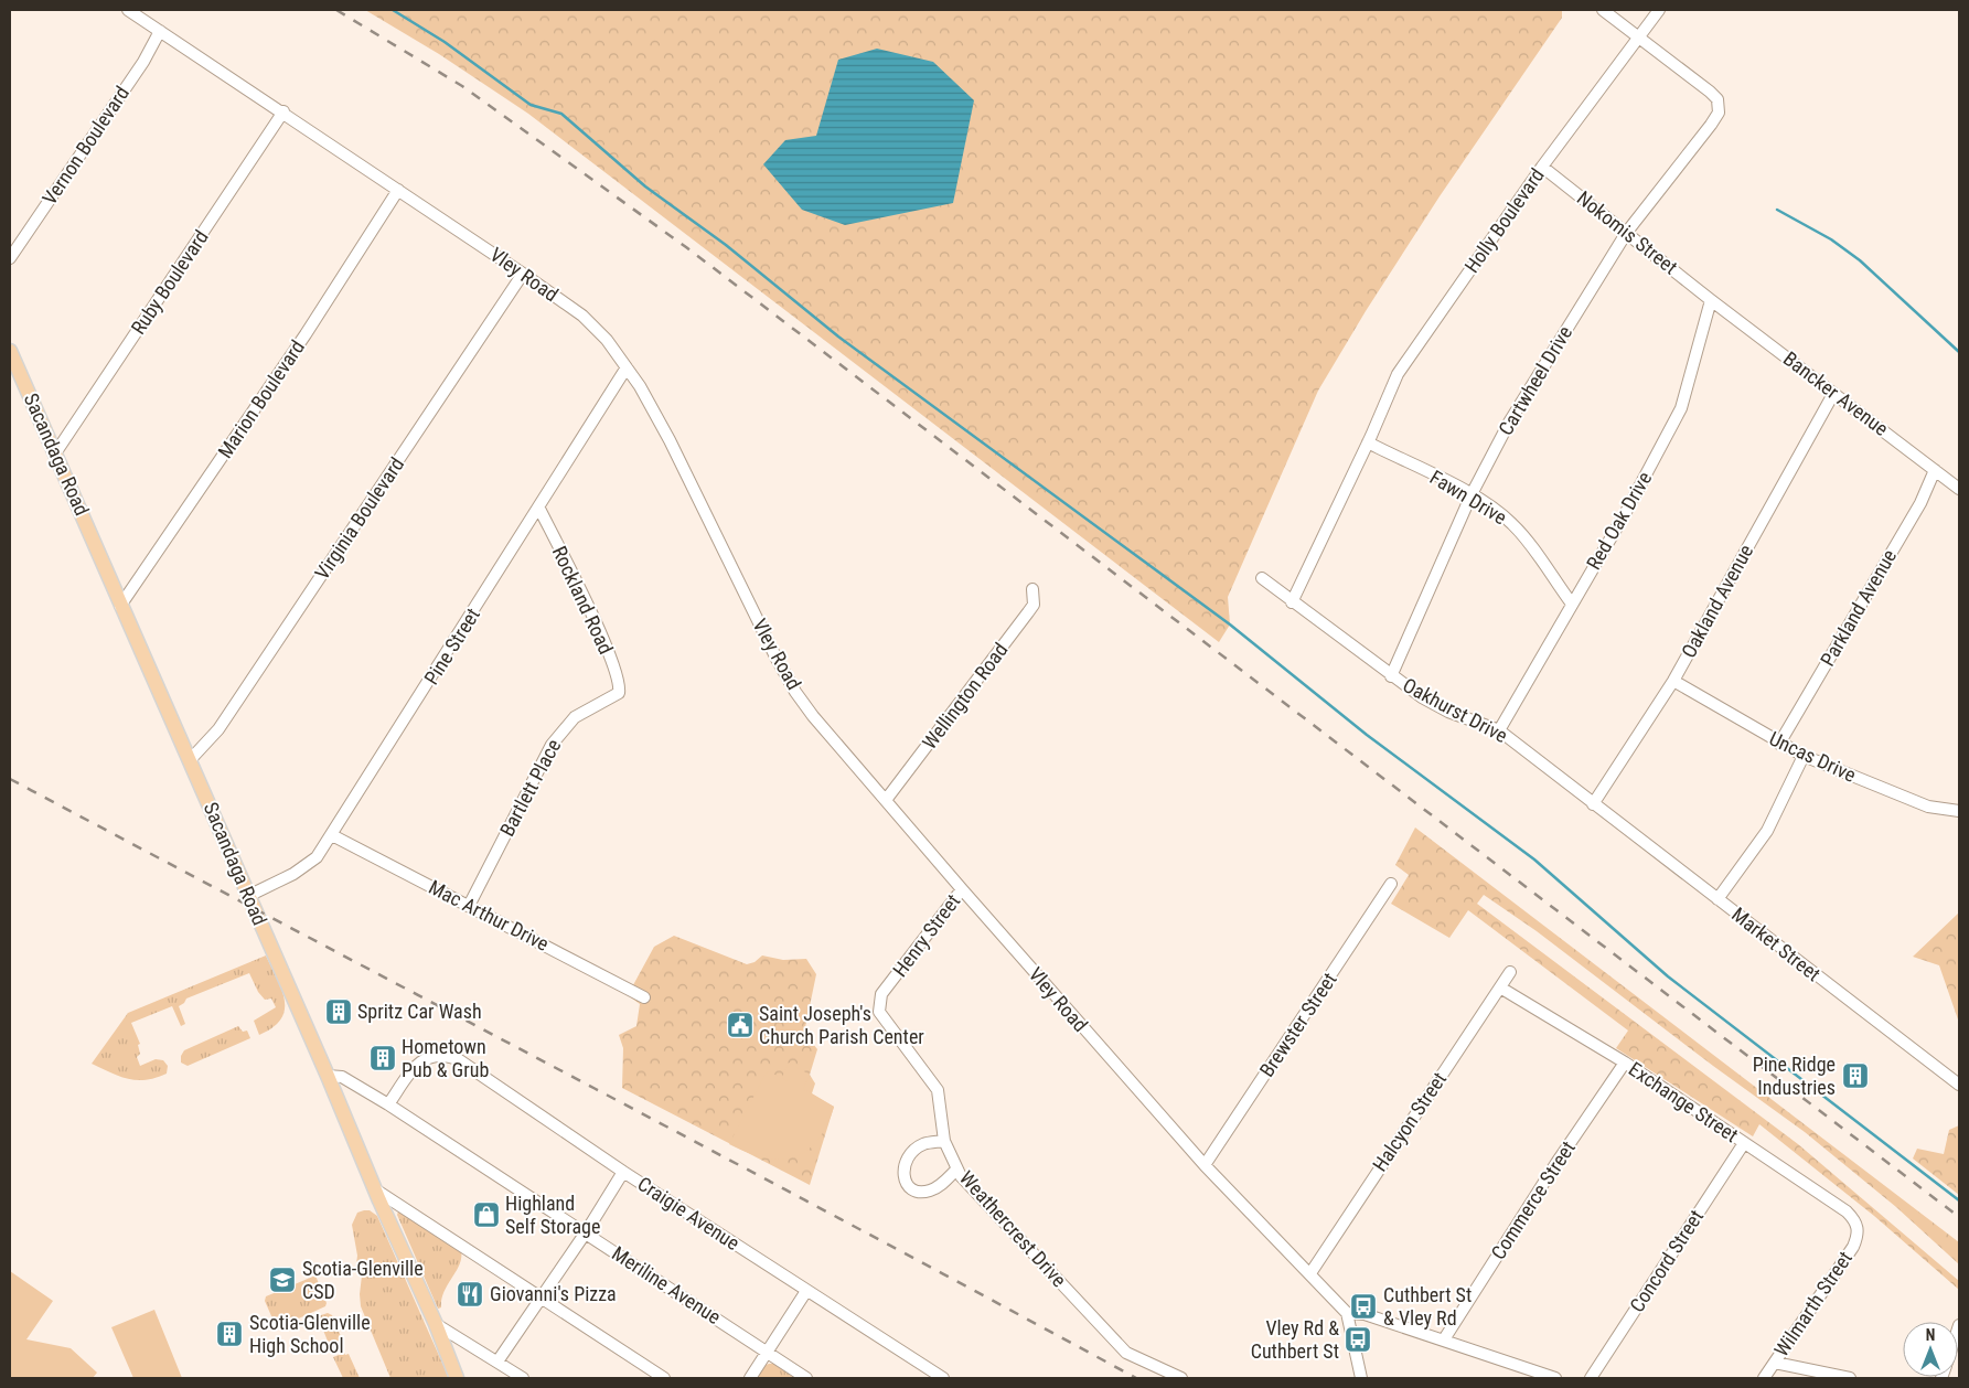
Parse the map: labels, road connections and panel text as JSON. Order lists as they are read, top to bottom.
{
  "streets": {
    "main road": ["Sacandaga Road"],
    "street": [
      "Vernon Boulevard",
      "Holly Boulevard",
      "Nokomis Street",
      "Vley Road",
      "Ruby Boulevard",
      "Cartwheel Drive",
      "Bancker Avenue",
      "Marion Boulevard",
      "Fawn Drive",
      "Virginia Boulevard",
      "Red Oak Drive",
      "Rockland Road",
      "Oakland Avenue",
      "Parkland Avenue",
      "Pine Street",
      "Wellington Road",
      "Oakhurst Drive",
      "Uncas Drive",
      "Bartlett Place",
      "Mac Arthur Drive",
      "Henry Street",
      "Market Street",
      "Brewster Street",
      "Exchange Street",
      "Halcyon Street",
      "Commerce Street",
      "Craigie Avenue",
      "Weathercrest Drive",
      "Concord Street",
      "Meriline Avenue",
      "Wilmarth Street"
    ]
  },
  "crossings": [
    ["Vernon Boulevard", "Vley Road"],
    ["Holly Boulevard", "Nokomis Street"],
    ["Holly Boulevard", "Cartwheel Drive"],
    ["Holly Boulevard", "Fawn Drive"],
    ["Holly Boulevard", "Oakhurst Drive"],
    ["Nokomis Street", "Cartwheel Drive"],
    ["Nokomis Street", "Bancker Avenue"],
    ["Nokomis Street", "Red Oak Drive"],
    ["Vley Road", "Ruby Boulevard"],
    ["Vley Road", "Marion Boulevard"],
    ["Vley Road", "Virginia Boulevard"],
    ["Vley Road", "Pine Street"],
    ["Vley Road", "Wellington Road"],
    ["Vley Road", "Henry Street"],
    ["Vley Road", "Brewster Street"],
    ["Vley Road", "Halcyon Street"],
    ["Ruby Boulevard", "Sacandaga Road"],
    ["Cartwheel Drive", "Fawn Drive"],
    ["Cartwheel Drive", "Oakhurst Drive"],
    ["Bancker Avenue", "Red Oak Drive"],
    ["Bancker Avenue", "Oakland Avenue"],
    ["Bancker Avenue", "Parkland Avenue"],
    ["Marion Boulevard", "Sacandaga Road"],
    ["Sacandaga Road", "Virginia Boulevard"],
    ["Sacandaga Road", "Pine Street"],
    ["Sacandaga Road", "Meriline Avenue"],
    ["Fawn Drive", "Red Oak Drive"],
    ["Red Oak Drive", "Oakhurst Drive"],
    ["Rockland Road", "Pine Street"],
    ["Rockland Road", "Bartlett Place"],
    ["Oakland Avenue", "Oakhurst Drive"],
    ["Oakland Avenue", "Uncas Drive"],
    ["Oakland Avenue", "Market Street"],
    ["Parkland Avenue", "Uncas Drive"],
    ["Pine Street", "Mac Arthur Drive"],
    ["Oakhurst Drive", "Market Street"],
    ["Bartlett Place", "Mac Arthur Drive"],
    ["Henry Street", "Weathercrest Drive"],
    ["Exchange Street", "Halcyon Street"],
    ["Exchange Street", "Commerce Street"],
    ["Exchange Street", "Concord Street"],
    ["Exchange Street", "Wilmarth Street"],
    ["Craigie Avenue", "Meriline Avenue"]
  ],
  "places": {
    "building": [
      "Spritz Car Wash",
      "Hometown Pub & Grub",
      "Pine Ridge Industries",
      "Scotia-Glenville High School"
    ],
    "public building": ["Saint Joseph's Church Parish Center"],
    "shop": ["Highland Self Storage"],
    "school or university": ["Scotia-Glenville CSD"],
    "restaurant": ["Giovanni's Pizza"],
    "bus stop": ["Cuthbert St & Vley Rd", "Vley Rd & Cuthbert St"]
  },
  "north": "top"
}
